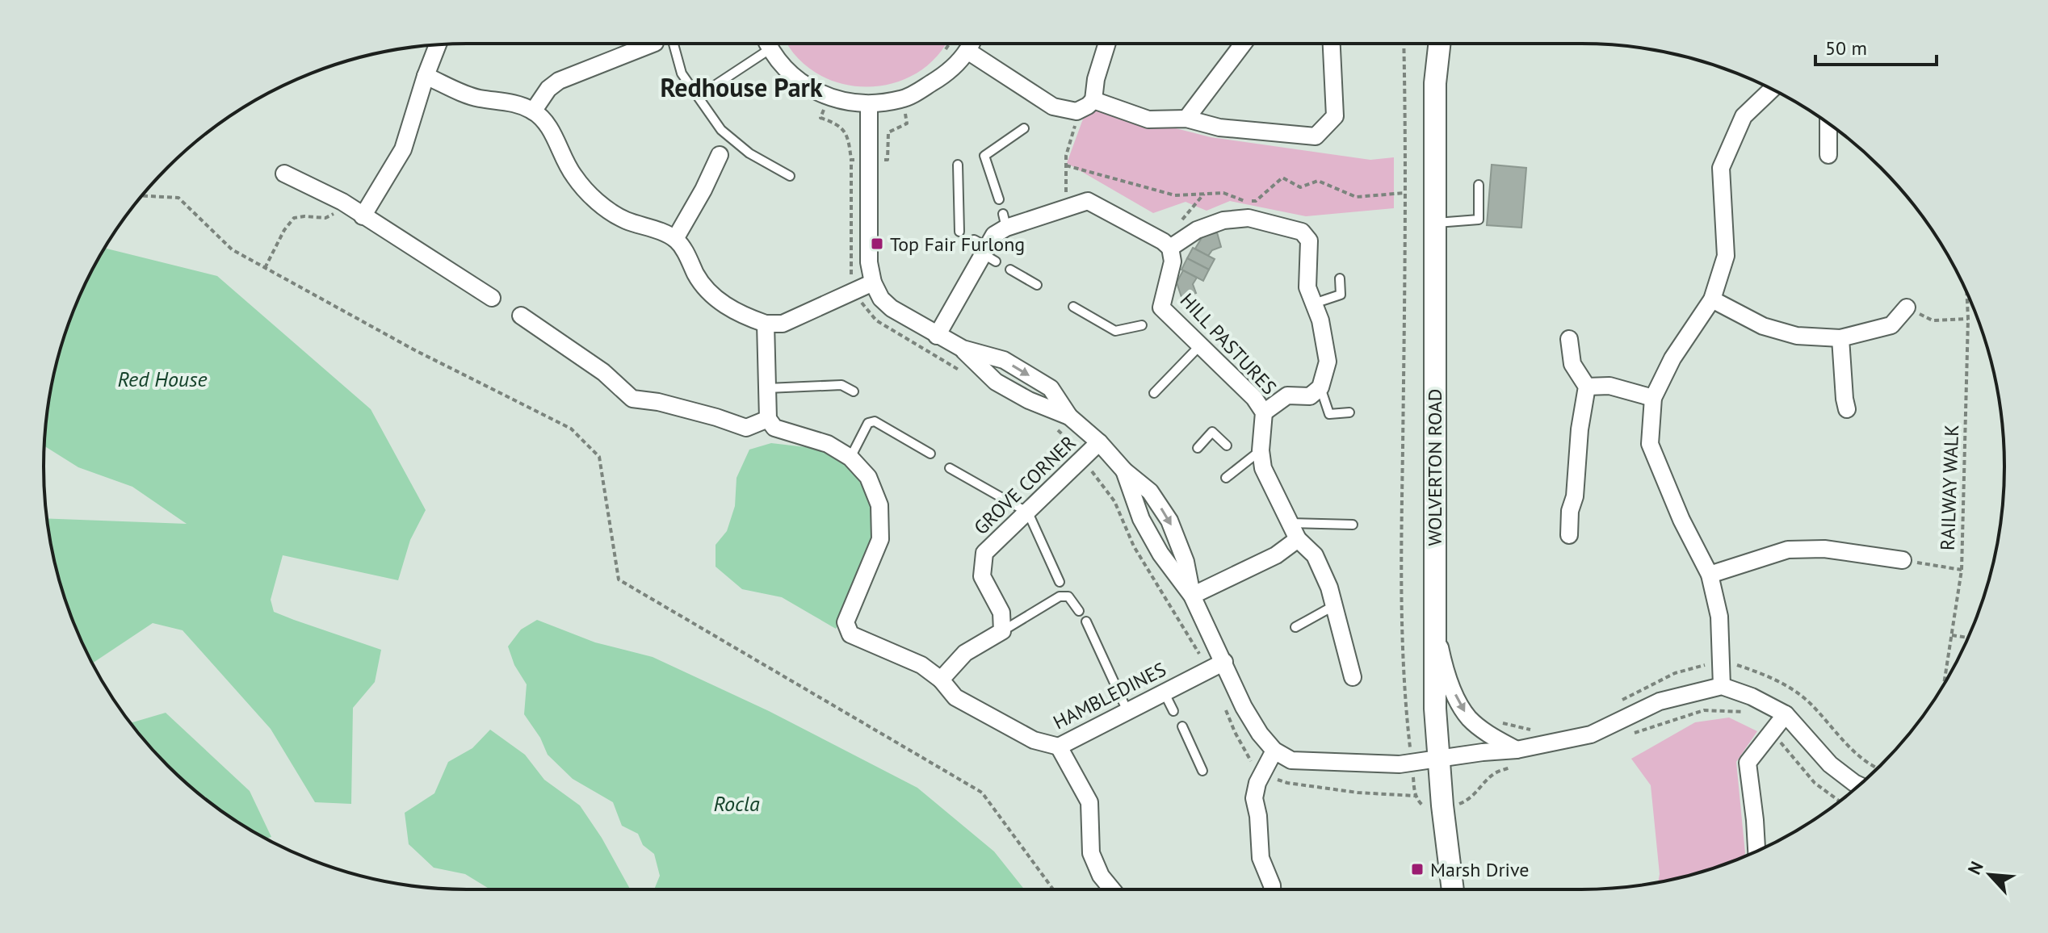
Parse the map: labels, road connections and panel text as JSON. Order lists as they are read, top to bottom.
{
  "streets": {
    "street": [
      "HILL PASTURES",
      "WOLVERTON ROAD",
      "GROVE CORNER",
      "HAMBLEDINES"
    ],
    "path": ["RAILWAY WALK"]
  },
  "districts": ["Redhouse Park"],
  "water": ["Red House", "Rocla"],
  "places": {
    "transit": ["Top Fair Furlong", "Marsh Drive"]
  },
  "scale_bar": "50 m",
  "north": "top left"
}
